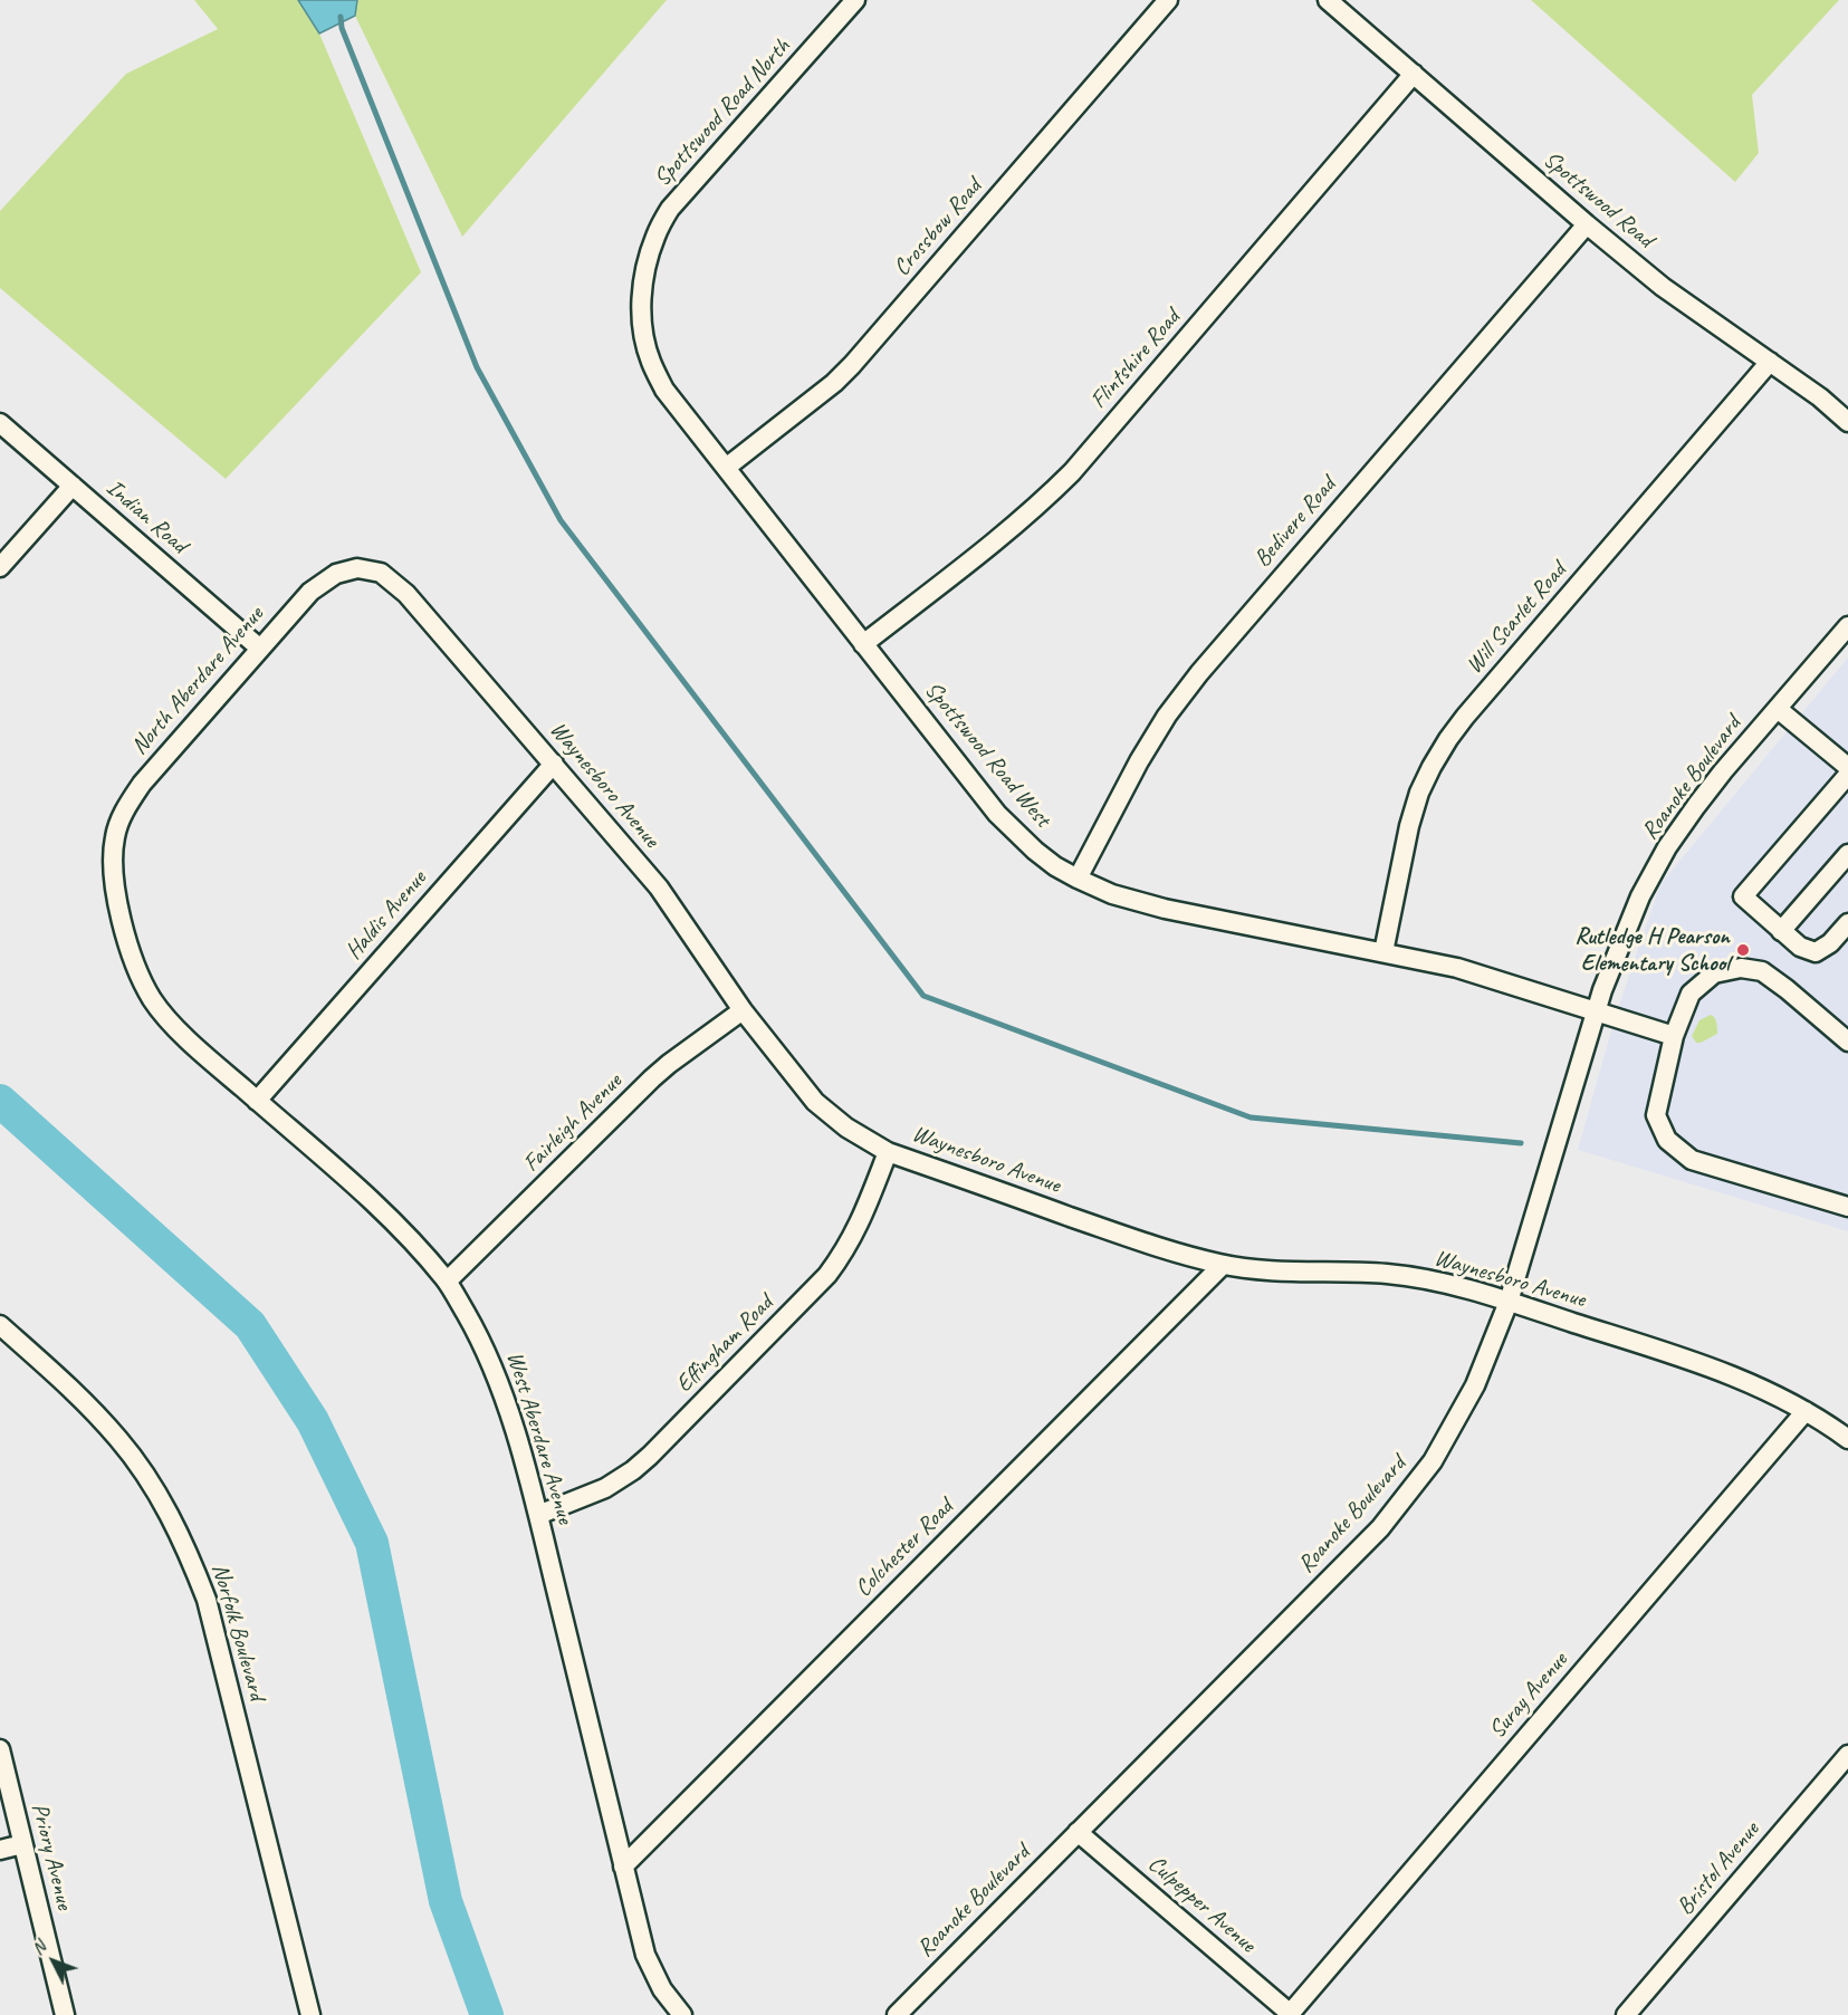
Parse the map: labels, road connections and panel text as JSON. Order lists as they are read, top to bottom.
{
  "streets": {
    "street": [
      "Spottswood Road North",
      "Spottswood Road",
      "Crossbow Road",
      "Flintshire Road",
      "Indian Road",
      "Bedivere Road",
      "Will Scarlet Road",
      "North Aberdare Avenue",
      "Spottswood Road West",
      "Roanoke Boulevard",
      "Waynesboro Avenue",
      "Haldis Avenue",
      "Fairleigh Avenue",
      "Effingham Road",
      "West Aberdare Avenue",
      "Colchester Road",
      "Norfolk Boulevard",
      "Suray Avenue",
      "Priory Avenue",
      "Bristol Avenue",
      "Culpepper Avenue"
    ]
  },
  "crossings": [
    ["Spottswood Road North", "Spottswood Road West"],
    ["Spottswood Road", "Flintshire Road"],
    ["Spottswood Road", "Bedivere Road"],
    ["Spottswood Road", "Will Scarlet Road"],
    ["Crossbow Road", "Spottswood Road West"],
    ["Flintshire Road", "Spottswood Road West"],
    ["Indian Road", "North Aberdare Avenue"],
    ["Bedivere Road", "Spottswood Road West"],
    ["Will Scarlet Road", "Spottswood Road West"],
    ["North Aberdare Avenue", "Waynesboro Avenue"],
    ["North Aberdare Avenue", "West Aberdare Avenue"],
    ["Spottswood Road West", "Roanoke Boulevard"],
    ["Roanoke Boulevard", "Waynesboro Avenue"],
    ["Roanoke Boulevard", "Culpepper Avenue"],
    ["Waynesboro Avenue", "Haldis Avenue"],
    ["Waynesboro Avenue", "Fairleigh Avenue"],
    ["Waynesboro Avenue", "Effingham Road"],
    ["Waynesboro Avenue", "Colchester Road"],
    ["Waynesboro Avenue", "Suray Avenue"],
    ["Haldis Avenue", "West Aberdare Avenue"],
    ["Fairleigh Avenue", "West Aberdare Avenue"],
    ["Effingham Road", "West Aberdare Avenue"],
    ["West Aberdare Avenue", "Colchester Road"],
    ["Suray Avenue", "Culpepper Avenue"]
  ],
  "places": ["Rutledge H Pearson Elementary School"],
  "north": "top left"
}
